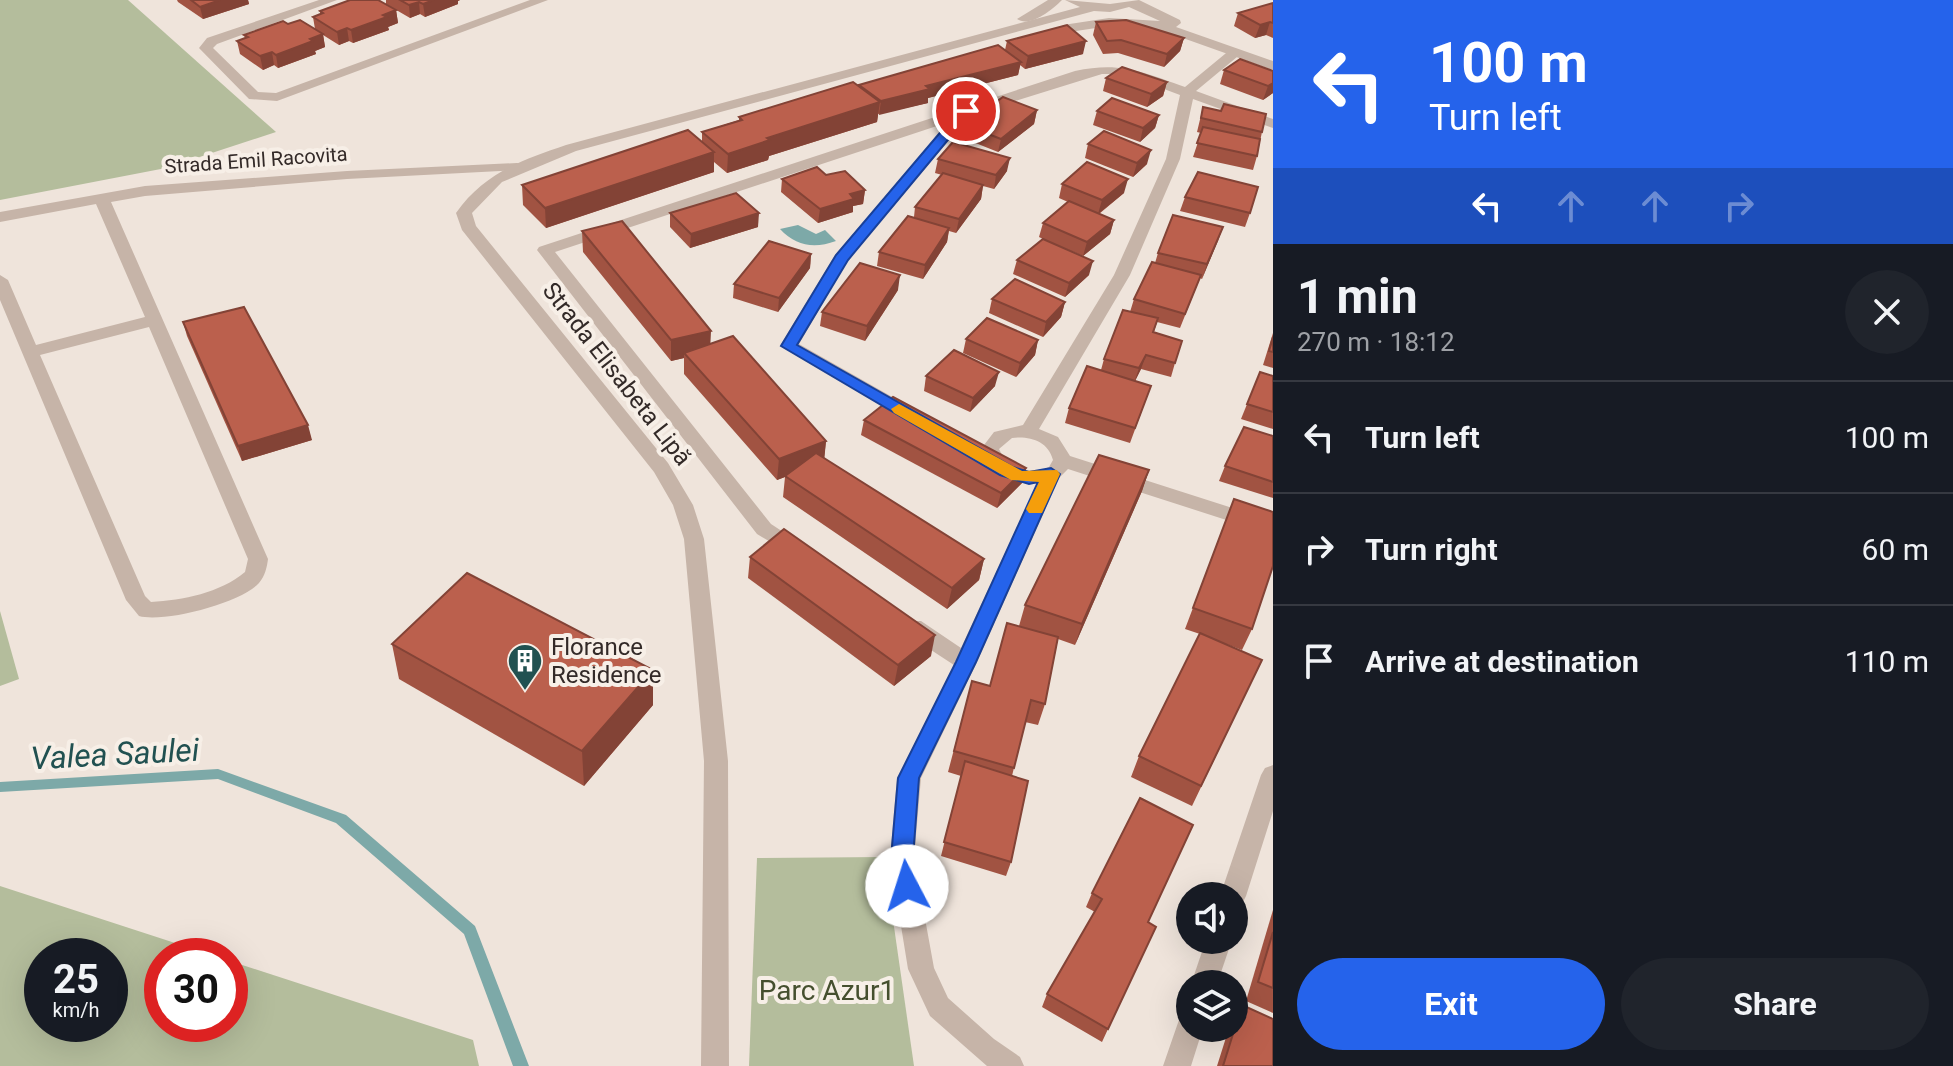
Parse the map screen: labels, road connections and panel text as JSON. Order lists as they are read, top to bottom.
{
  "streets": {
    "street": ["Strada Emil Racovita", "Strada Elisabeta Lipă"]
  },
  "crossings": [
    ["Strada Emil Racovita", "Strada Elisabeta Lipă"]
  ],
  "water": ["Valea Saulei"],
  "parks": ["Parc Azur1"],
  "places": {
    "building": ["Florance Residence"]
  },
  "page": {
    "turn": ["100 m", "Turn left"],
    "heading": ["1 min", "270 m · 18:12"],
    "list": [
      {
        "name": "Turn left",
        "value": "100 m"
      },
      {
        "name": "Turn right",
        "value": "60 m"
      },
      {
        "name": "Arrive at destination",
        "value": "110 m"
      }
    ],
    "speed": "25 km/h",
    "limit": "30",
    "buttons": ["Exit", "Share"]
  }
}
